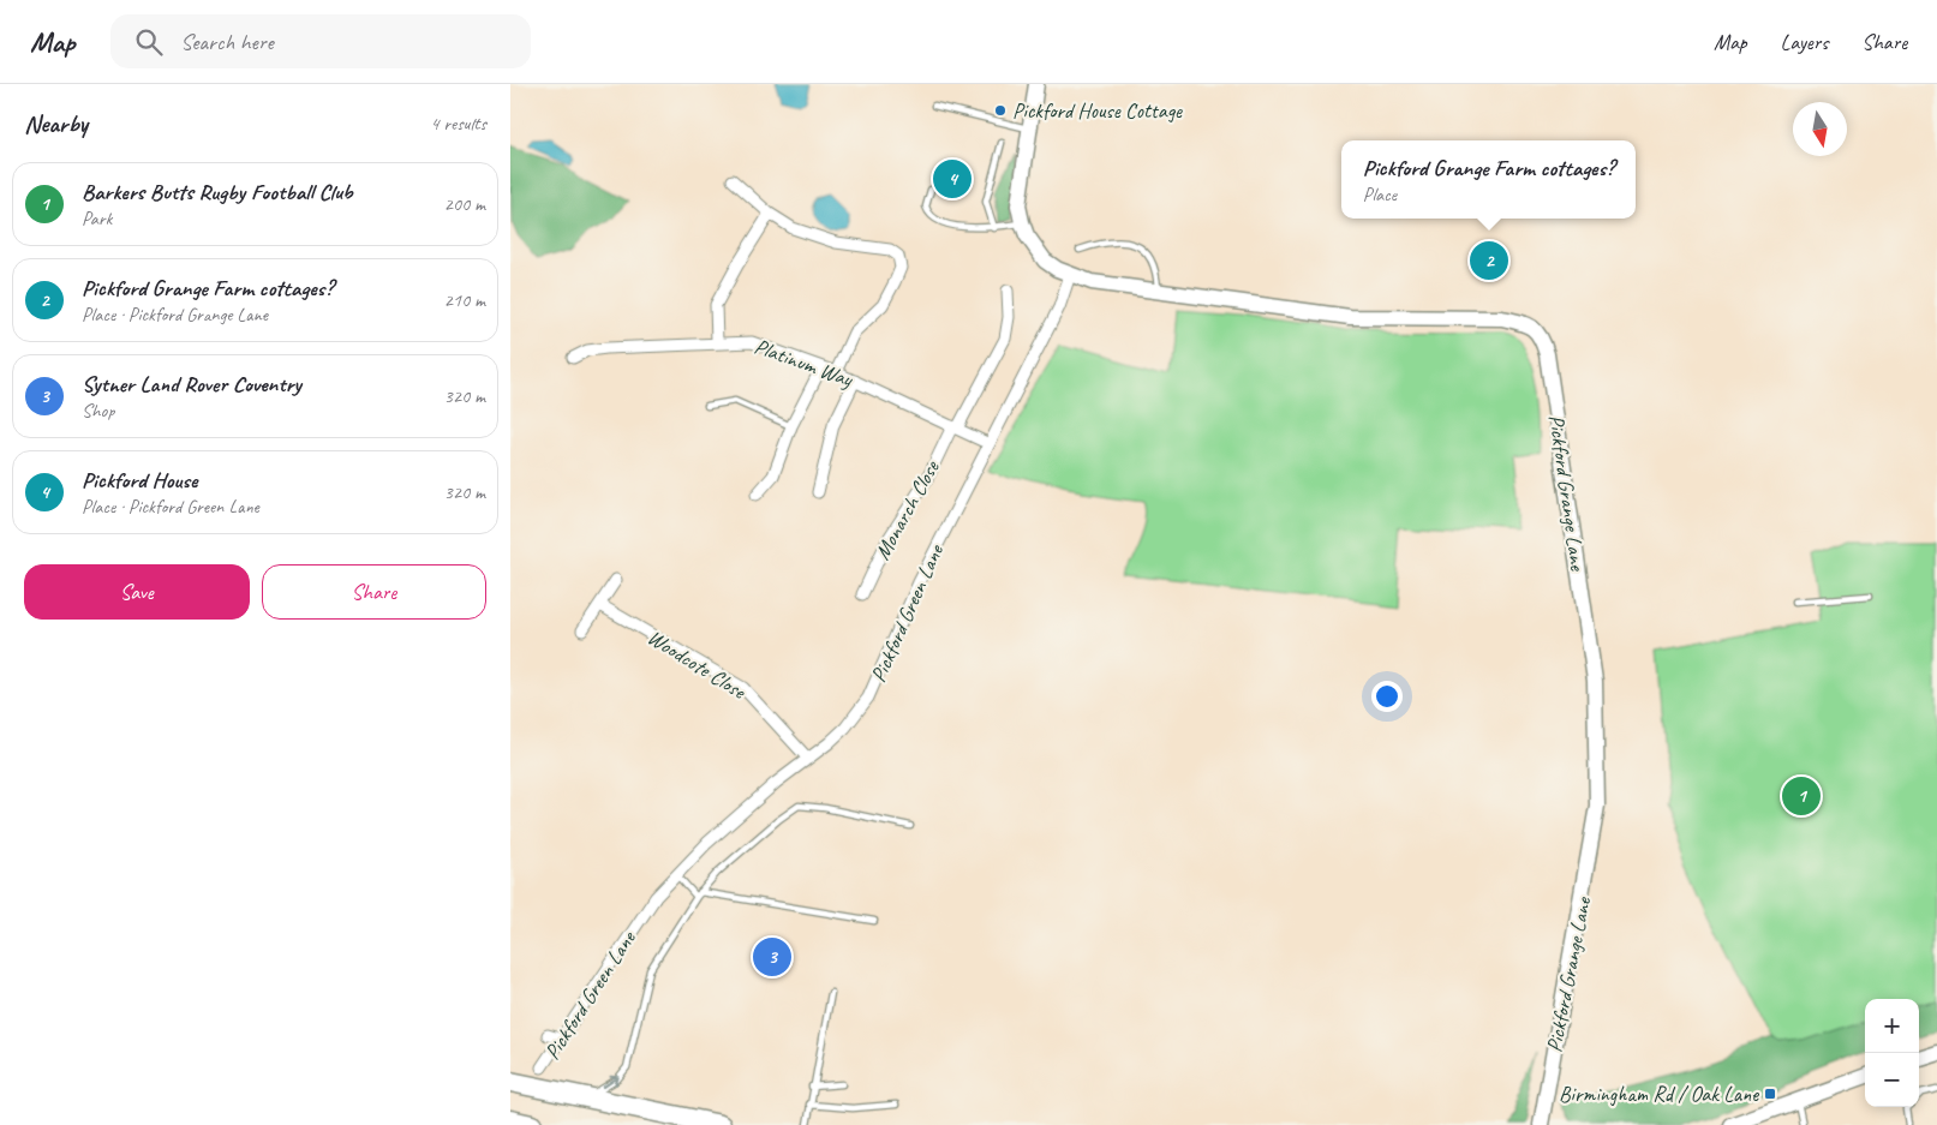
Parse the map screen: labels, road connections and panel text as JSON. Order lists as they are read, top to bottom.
{
  "streets": {
    "street": [
      "Platinum Way",
      "Pickford Grange Lane",
      "Monarch Close",
      "Pickford Green Lane",
      "Woodcote Close"
    ]
  },
  "crossings": [
    ["Platinum Way", "Monarch Close"],
    ["Platinum Way", "Pickford Green Lane"],
    ["Pickford Grange Lane", "Pickford Green Lane"],
    ["Pickford Green Lane", "Woodcote Close"]
  ],
  "places": {
    "other": ["Pickford House Cottage"],
    "transit": ["Birmingham Rd / Oak Lane"]
  },
  "north": "bottom",
  "page": {
    "header": "Map",
    "search": "Search here",
    "nav": ["Map", "Layers", "Share"],
    "heading": ["Nearby", "4 results"],
    "popup": ["Pickford Grange Farm cottages?", "Place"],
    "pins": [
      "4",
      "2",
      "1",
      "3"
    ],
    "list": [
      {
        "mark": "1",
        "name": "Barkers Butts Rugby Football Club",
        "note": "Park",
        "value": "200 m"
      },
      {
        "mark": "2",
        "name": "Pickford Grange Farm cottages?",
        "note": "Place · Pickford Grange Lane",
        "value": "210 m"
      },
      {
        "mark": "3",
        "name": "Sytner Land Rover Coventry",
        "note": "Shop",
        "value": "320 m"
      },
      {
        "mark": "4",
        "name": "Pickford House",
        "note": "Place · Pickford Green Lane",
        "value": "320 m"
      }
    ],
    "buttons": ["Save", "Share"],
    "map_buttons": ["+", "−"]
  }
}
